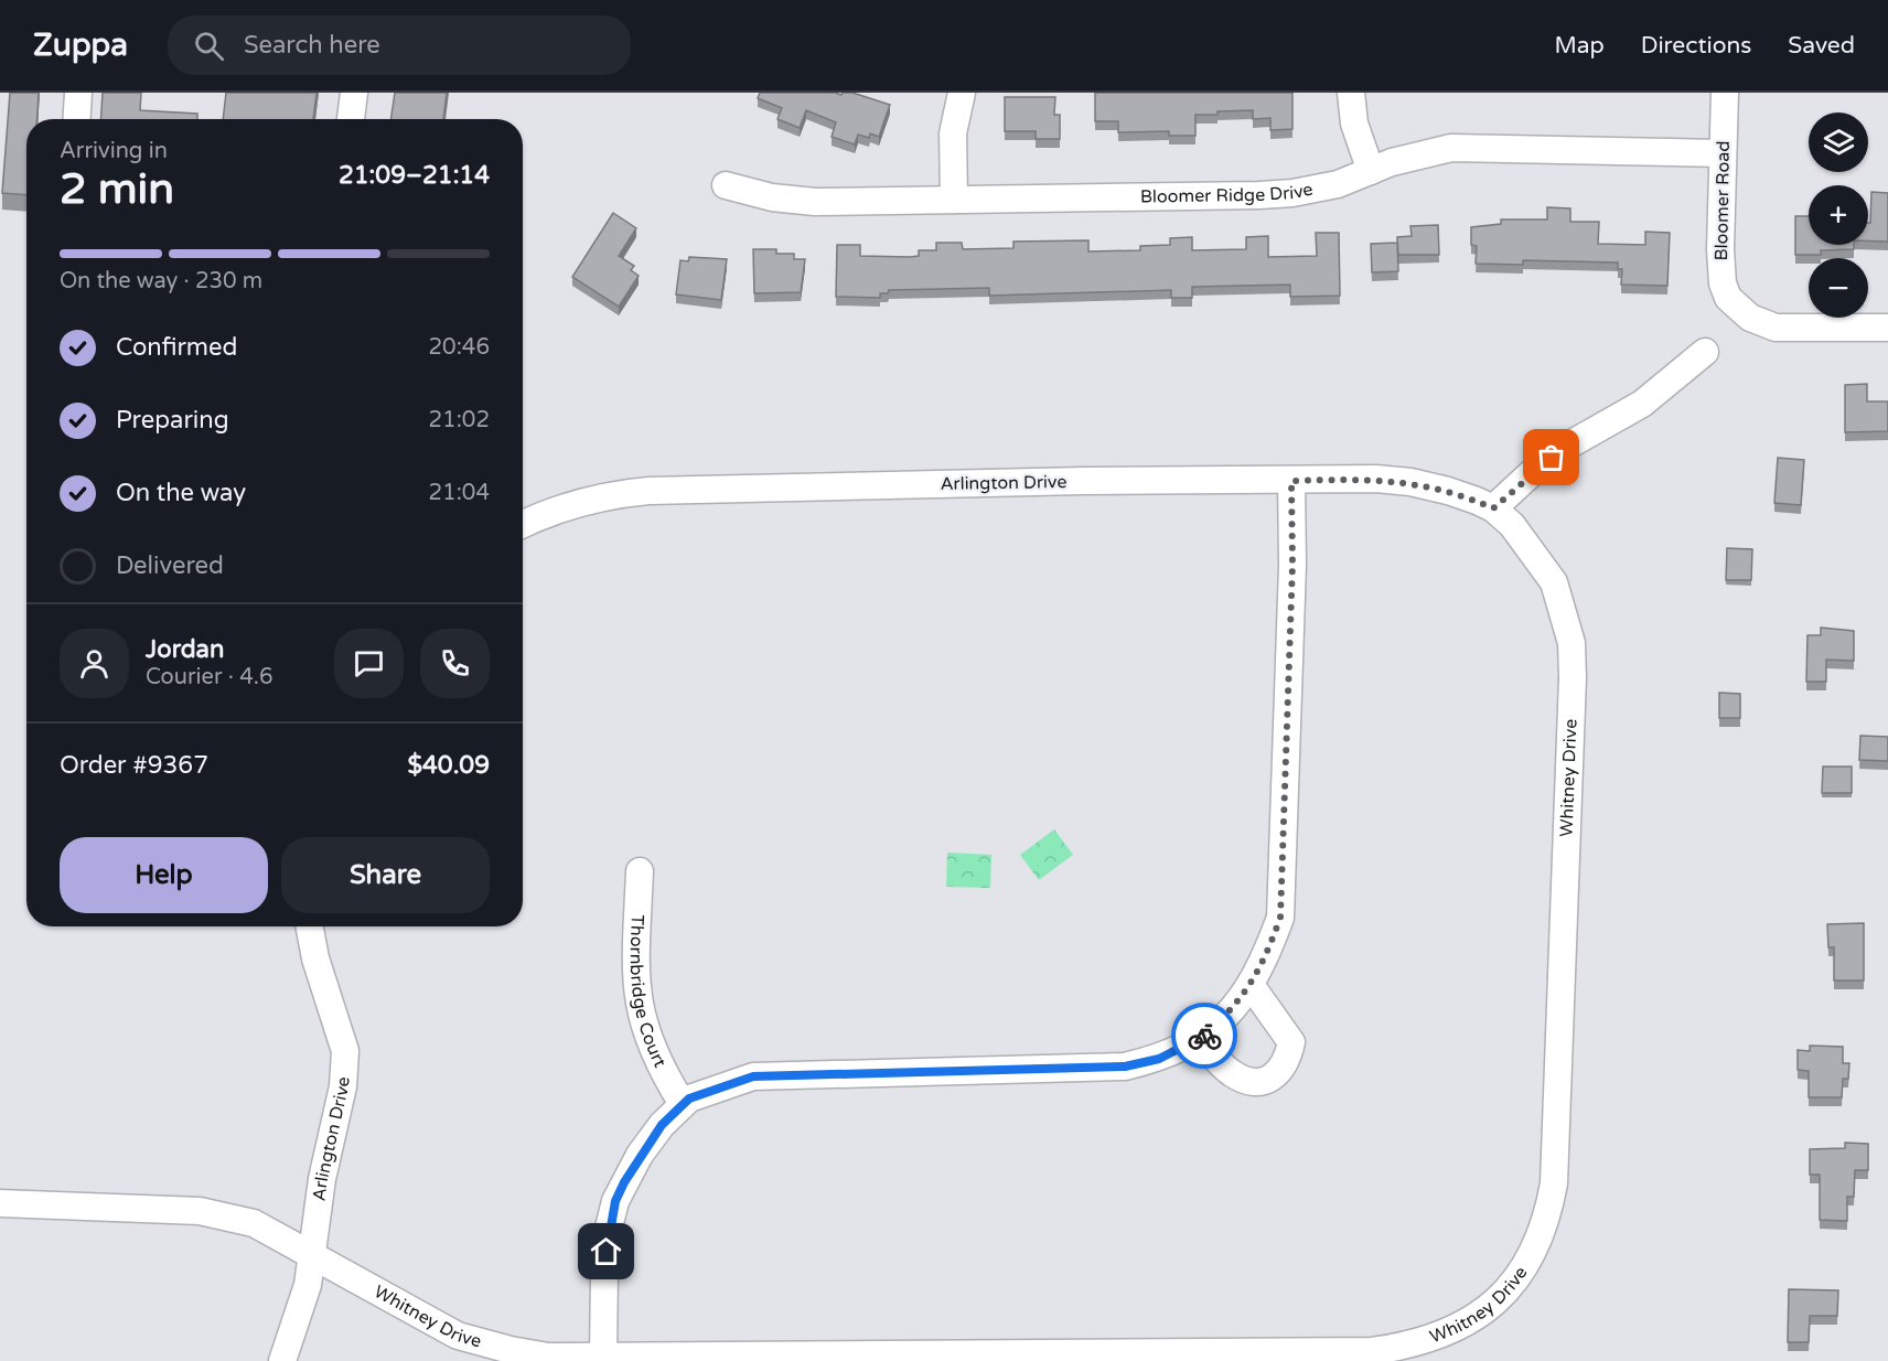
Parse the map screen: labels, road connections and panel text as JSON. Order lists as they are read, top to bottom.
{
  "streets": {
    "street": [
      "Bloomer Ridge Drive",
      "Bloomer Road",
      "Arlington Drive",
      "Whitney Drive",
      "Thornbridge Court"
    ]
  },
  "crossings": [
    ["Bloomer Ridge Drive", "Bloomer Road"],
    ["Arlington Drive", "Whitney Drive"]
  ],
  "page": {
    "header": "Zuppa",
    "search": "Search here",
    "nav": ["Map", "Directions", "Saved"],
    "map_buttons": ["+", "−"],
    "heading": ["2 min", "Arriving in", "21:09–21:14"],
    "panel": [
      "Jordan",
      "Courier · 4.6",
      "Order #9367",
      "$40.09"
    ],
    "bar": "On the way · 230 m",
    "list": [
      ["Confirmed", "20:46"],
      ["Preparing", "21:02"],
      ["On the way", "21:04"],
      "Delivered"
    ],
    "buttons": ["Help", "Share"]
  }
}
